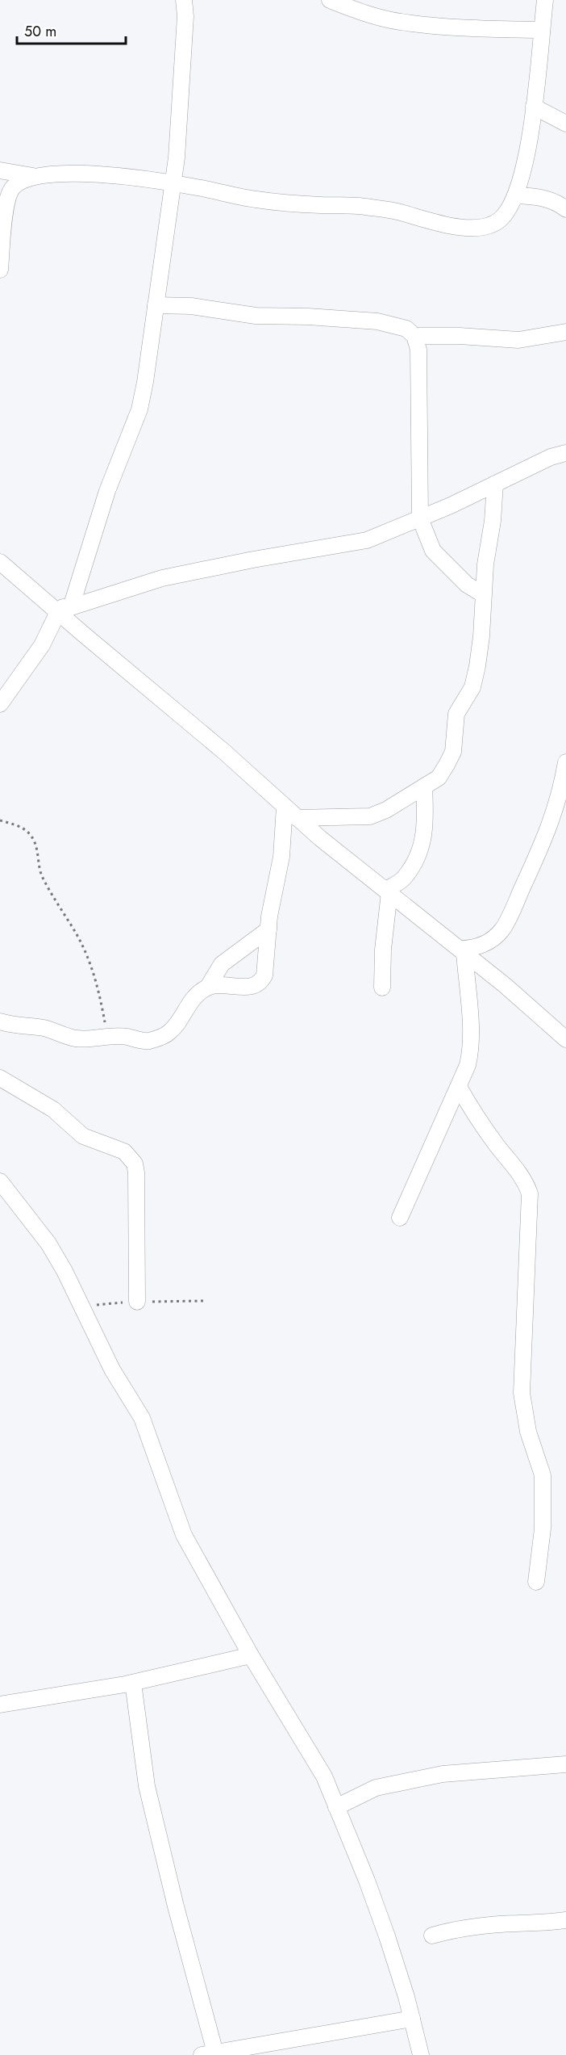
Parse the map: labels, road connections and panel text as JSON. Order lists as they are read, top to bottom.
{
  "scale_bar": "50 m"
}
